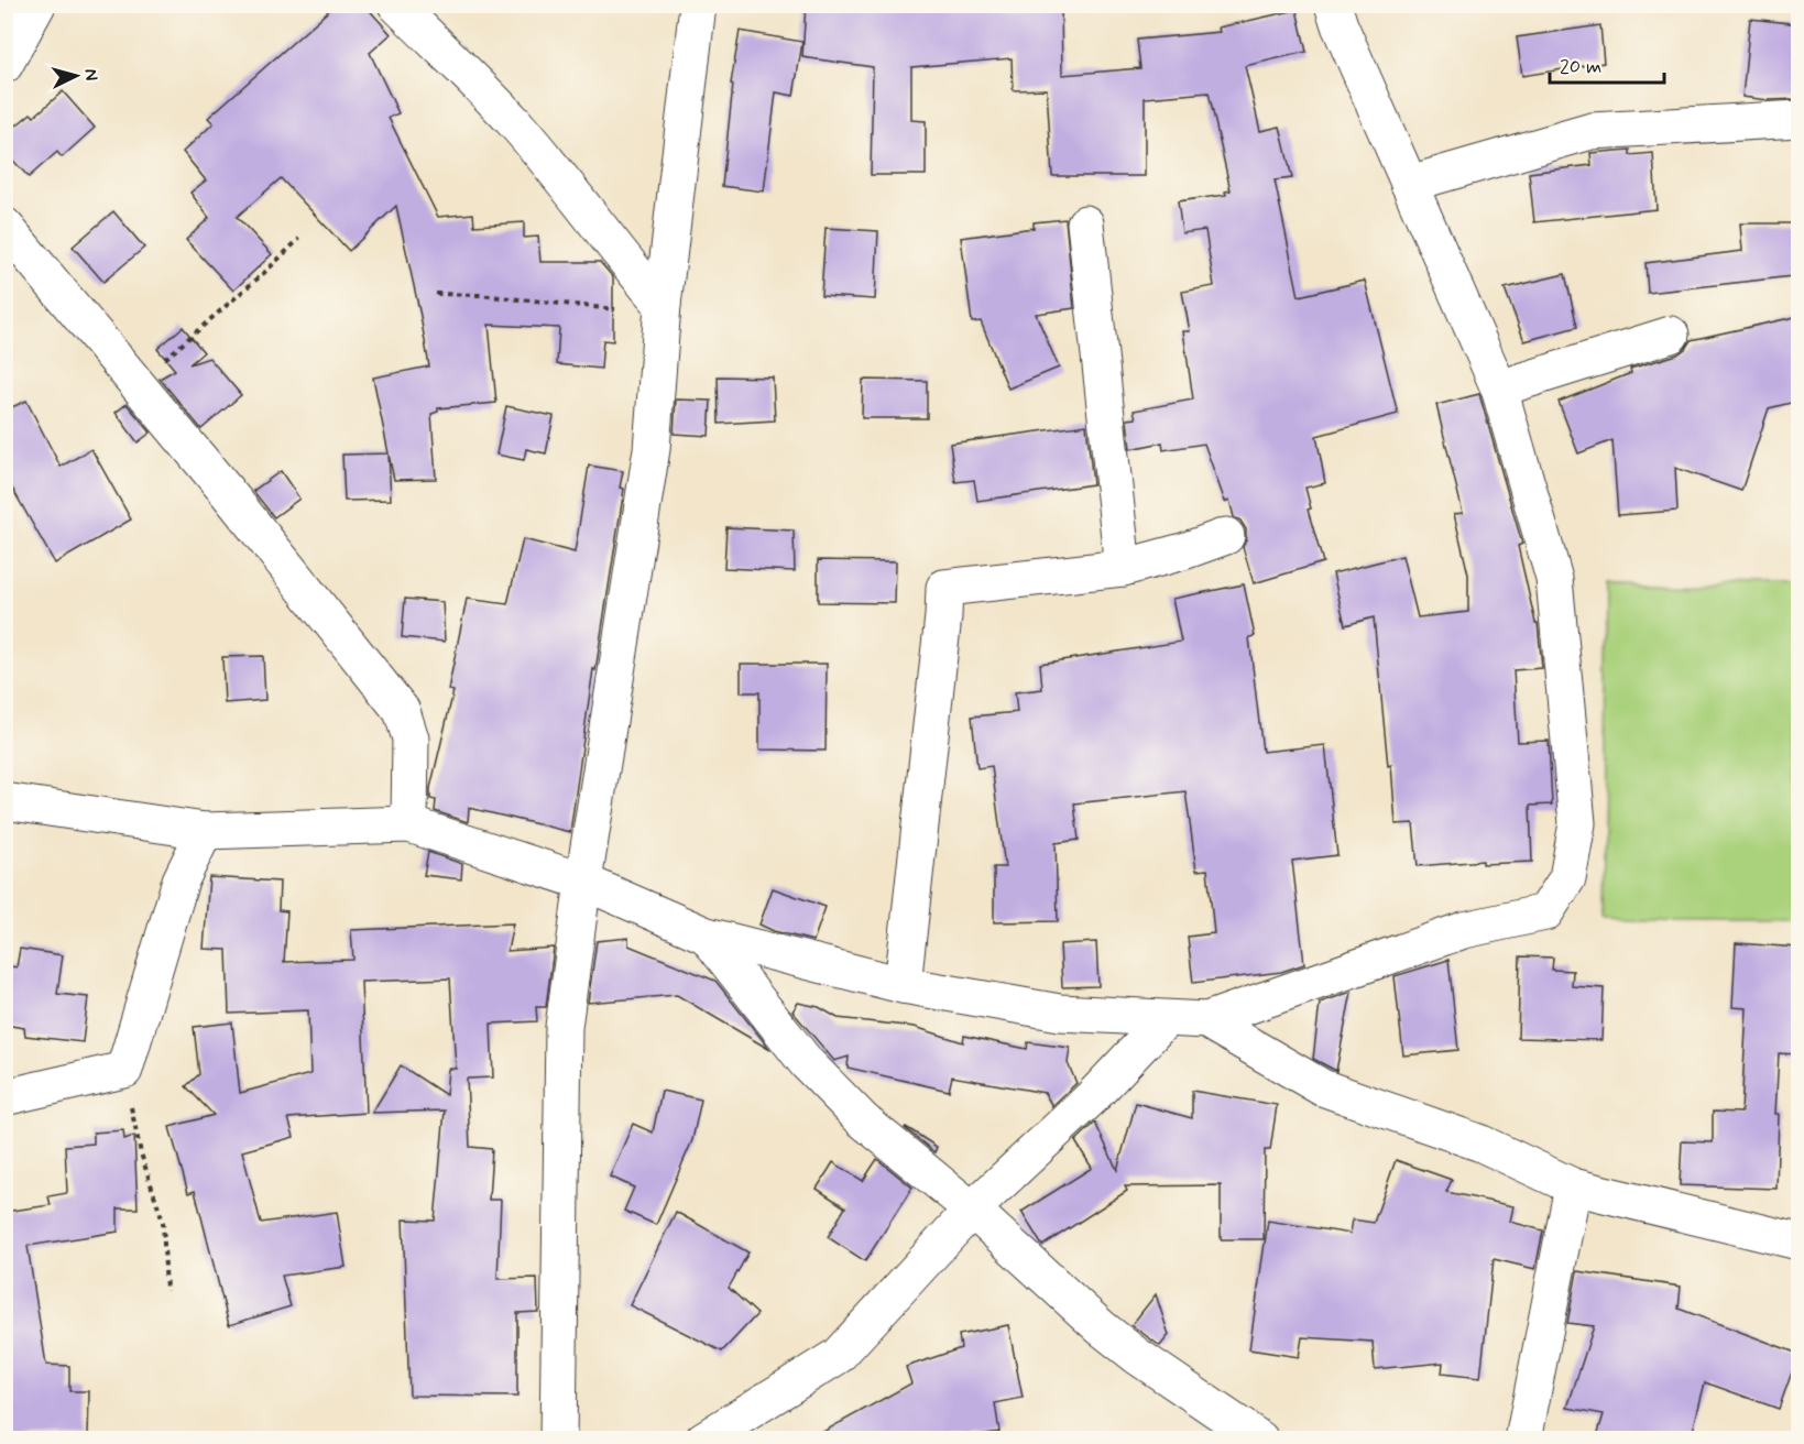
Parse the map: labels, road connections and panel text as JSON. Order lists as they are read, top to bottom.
{
  "scale_bar": "20 m",
  "north": "right"
}
